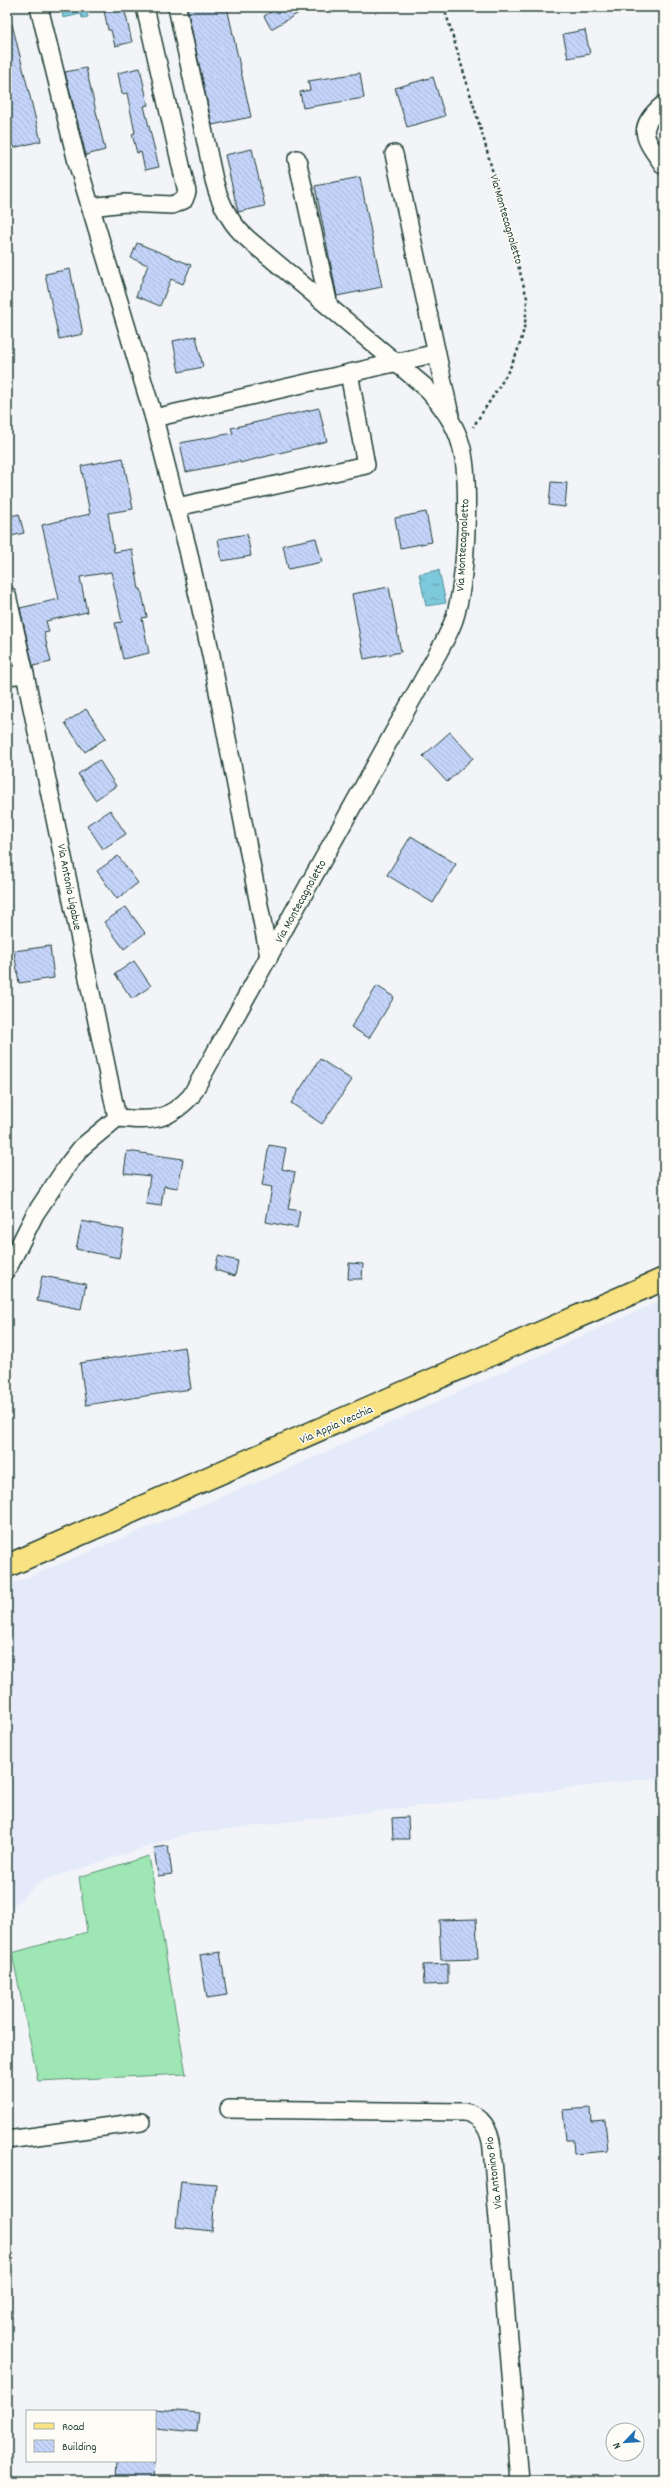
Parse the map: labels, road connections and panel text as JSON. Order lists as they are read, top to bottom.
{
  "streets": {
    "main road": ["Via Appia Vecchia"],
    "street": ["Via Montecagnoletto", "Via Antonio Ligabue", "Via Antonino Pio"]
  },
  "crossings": [
    ["Via Montecagnoletto", "Via Antonio Ligabue"]
  ],
  "legend": ["Road", "Building"],
  "north": "bottom left"
}
